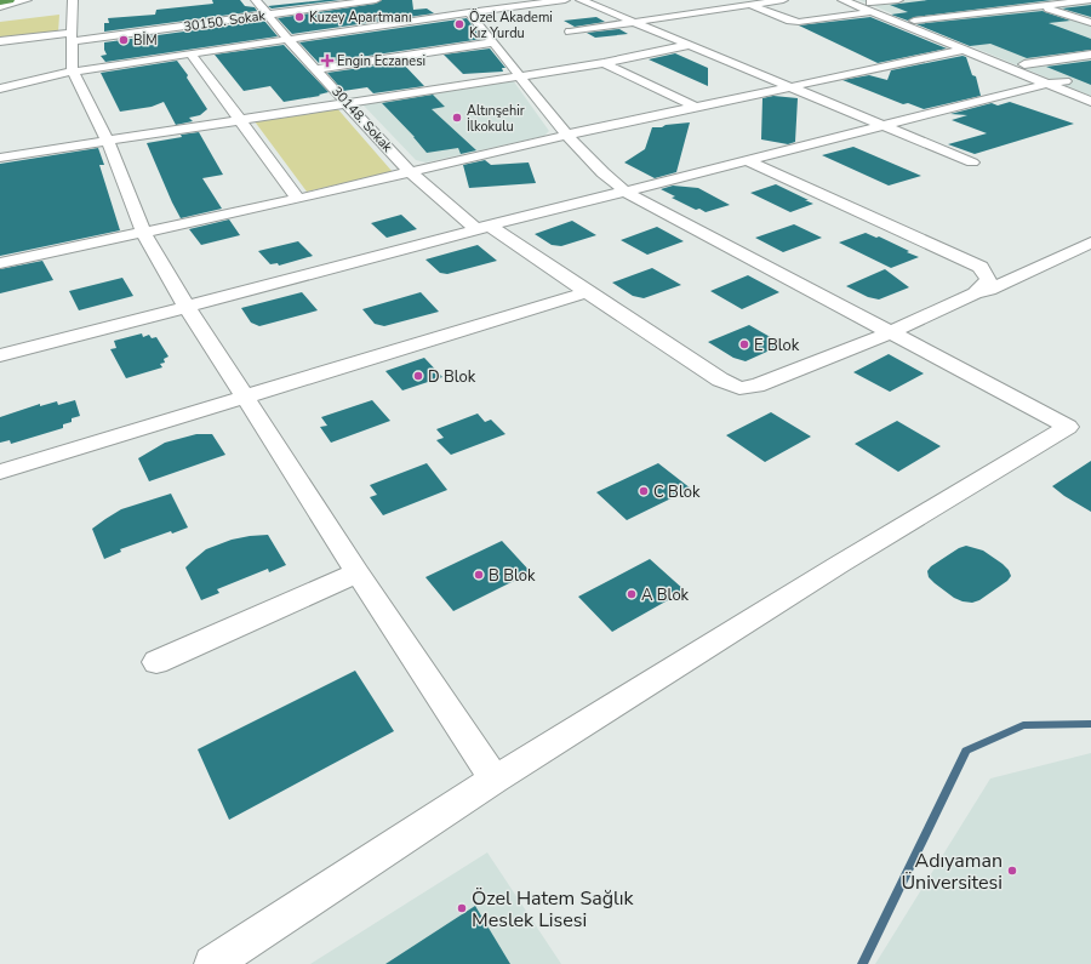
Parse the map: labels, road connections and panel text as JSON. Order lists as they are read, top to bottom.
{
  "streets": {
    "street": ["30150. Sokak", "30148. Sokak"]
  },
  "crossings": [
    ["30150. Sokak", "30148. Sokak"]
  ],
  "places": {
    "other": [
      "Kuzey Apartmanı",
      "Özel Akademi Kız Yurdu",
      "BİM",
      "Altınşehir İlkokulu",
      "E Blok",
      "D Blok",
      "C Blok",
      "B Blok",
      "A Blok",
      "Adıyaman Üniversitesi",
      "Özel Hatem Sağlık Meslek Lisesi"
    ],
    "health": ["Engin Eczanesi"]
  }
}
